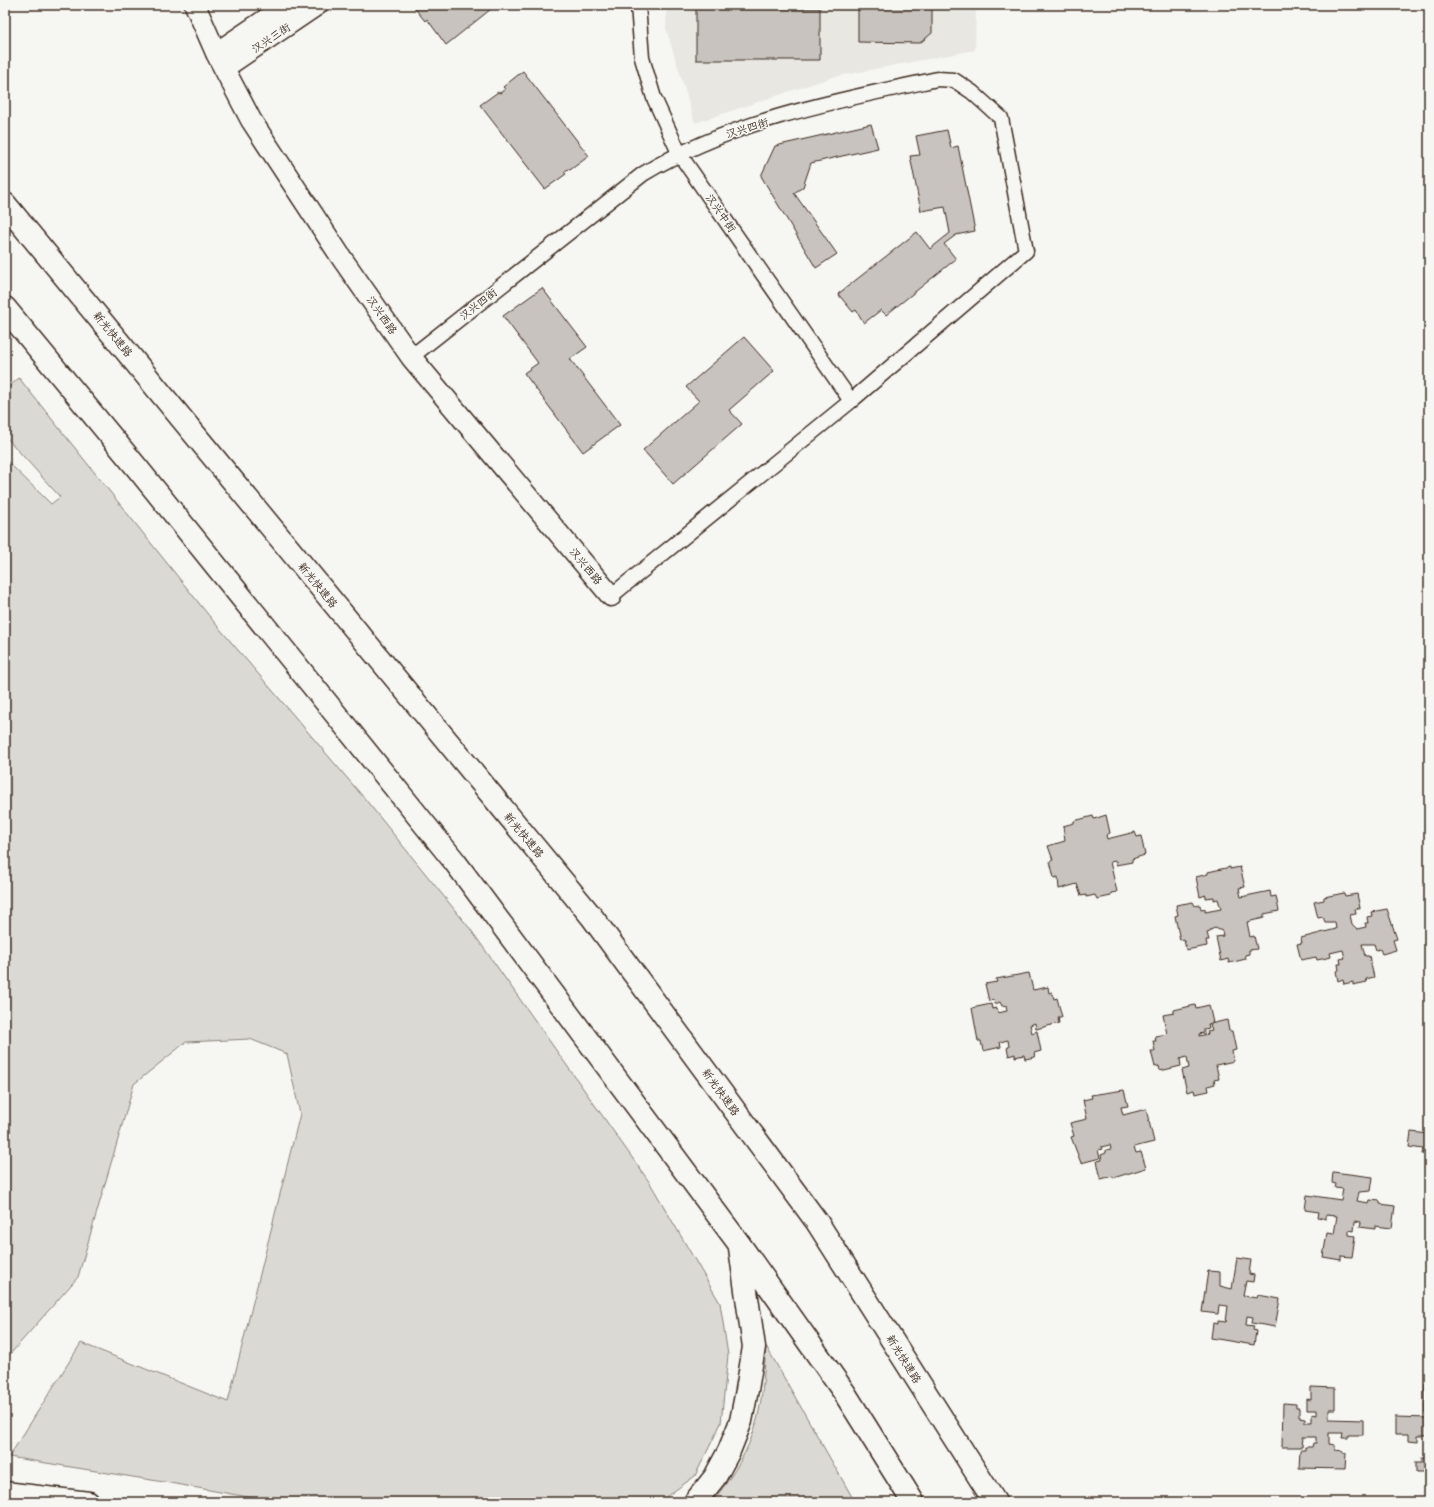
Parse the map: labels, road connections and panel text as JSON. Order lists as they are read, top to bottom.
{
  "streets": {
    "highway": ["新光快速路"],
    "street": [
      "汉兴三街",
      "汉兴四街",
      "汉兴中街",
      "汉兴西路"
    ]
  },
  "crossings": [
    ["汉兴三街", "汉兴西路"],
    ["汉兴四街", "汉兴中街"],
    ["汉兴四街", "汉兴西路"]
  ]
}
